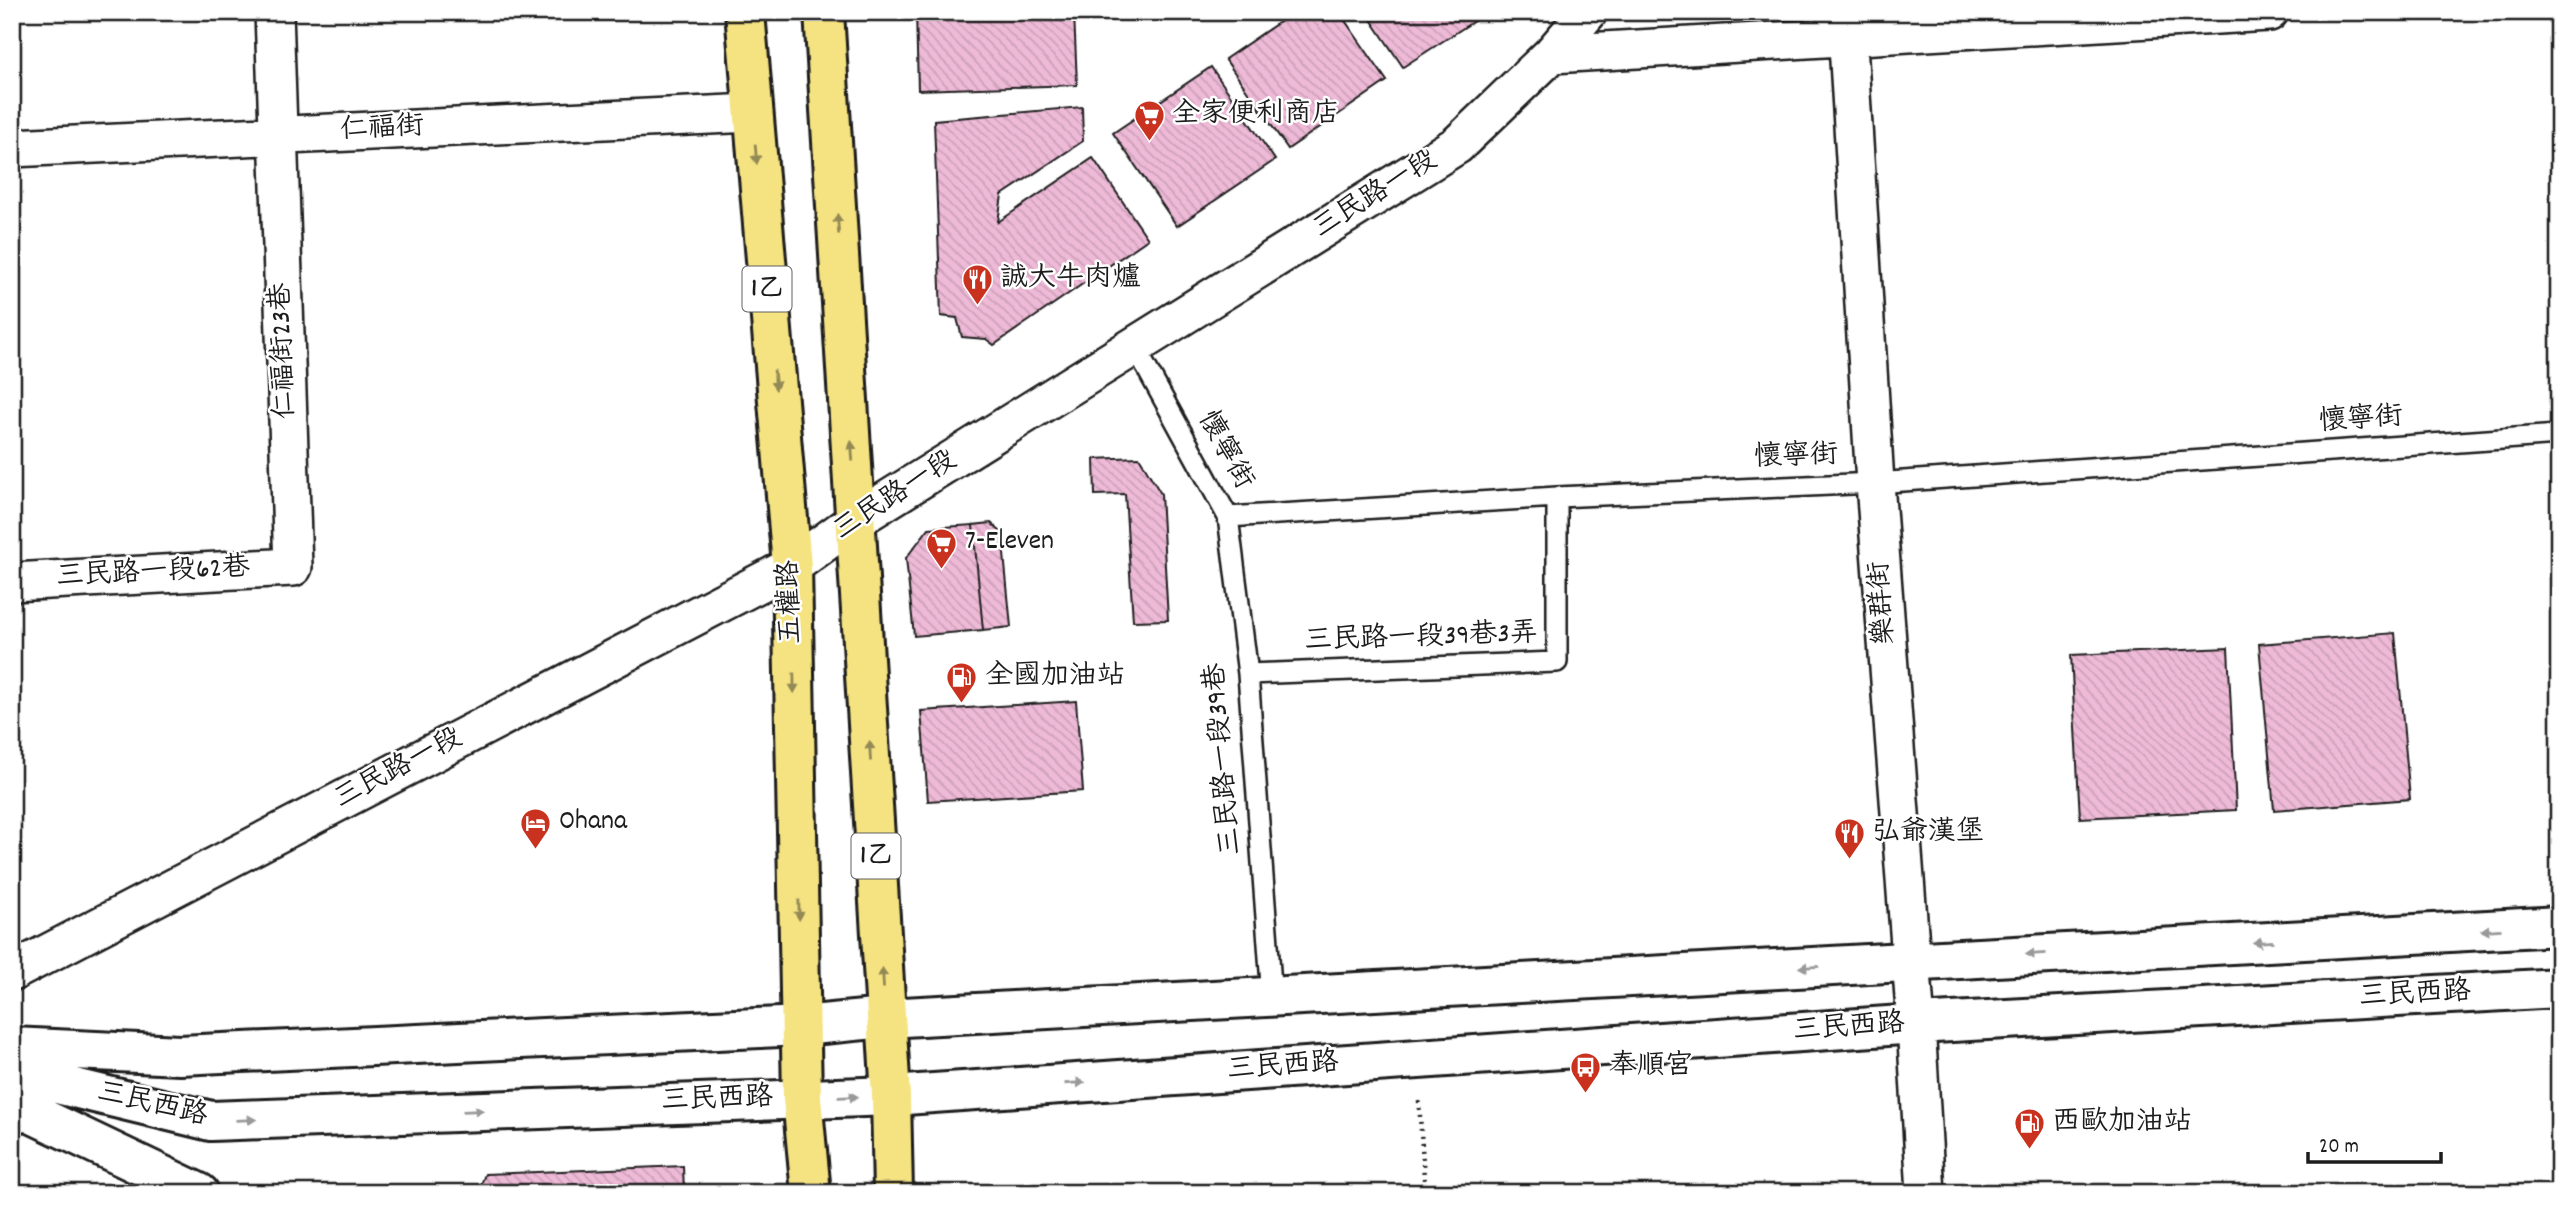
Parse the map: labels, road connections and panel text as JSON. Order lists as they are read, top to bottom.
{
  "streets": {
    "main road": ["1乙", "五權路"],
    "street": [
      "仁福街",
      "三民路一段",
      "仁福街23巷",
      "三民路一段62巷",
      "樂群街",
      "三民西路"
    ],
    "lane": ["懷寧街", "三民路一段39巷3弄", "三民路一段39巷"]
  },
  "crossings": [
    ["仁福街", "仁福街23巷"],
    ["仁福街", "五權路"],
    ["三民路一段", "1乙"],
    ["三民路一段", "懷寧街"],
    ["三民路一段", "五權路"],
    ["1乙", "三民西路"],
    ["仁福街23巷", "三民路一段62巷"],
    ["懷寧街", "樂群街"],
    ["懷寧街", "三民路一段39巷3弄"],
    ["懷寧街", "三民路一段39巷"],
    ["五權路", "三民西路"],
    ["樂群街", "三民西路"],
    ["三民路一段39巷3弄", "三民路一段39巷"],
    ["三民路一段39巷", "三民西路"]
  ],
  "places": {
    "supermarket": ["全家便利商店", "7-Eleven"],
    "restaurant": ["誠大牛肉爐", "弘爺漢堡"],
    "fuel station": ["全國加油站", "西歐加油站"],
    "hotel": ["Ohana"],
    "bus stop": ["奉順宮"]
  },
  "scale_bar": "20 m"
}
